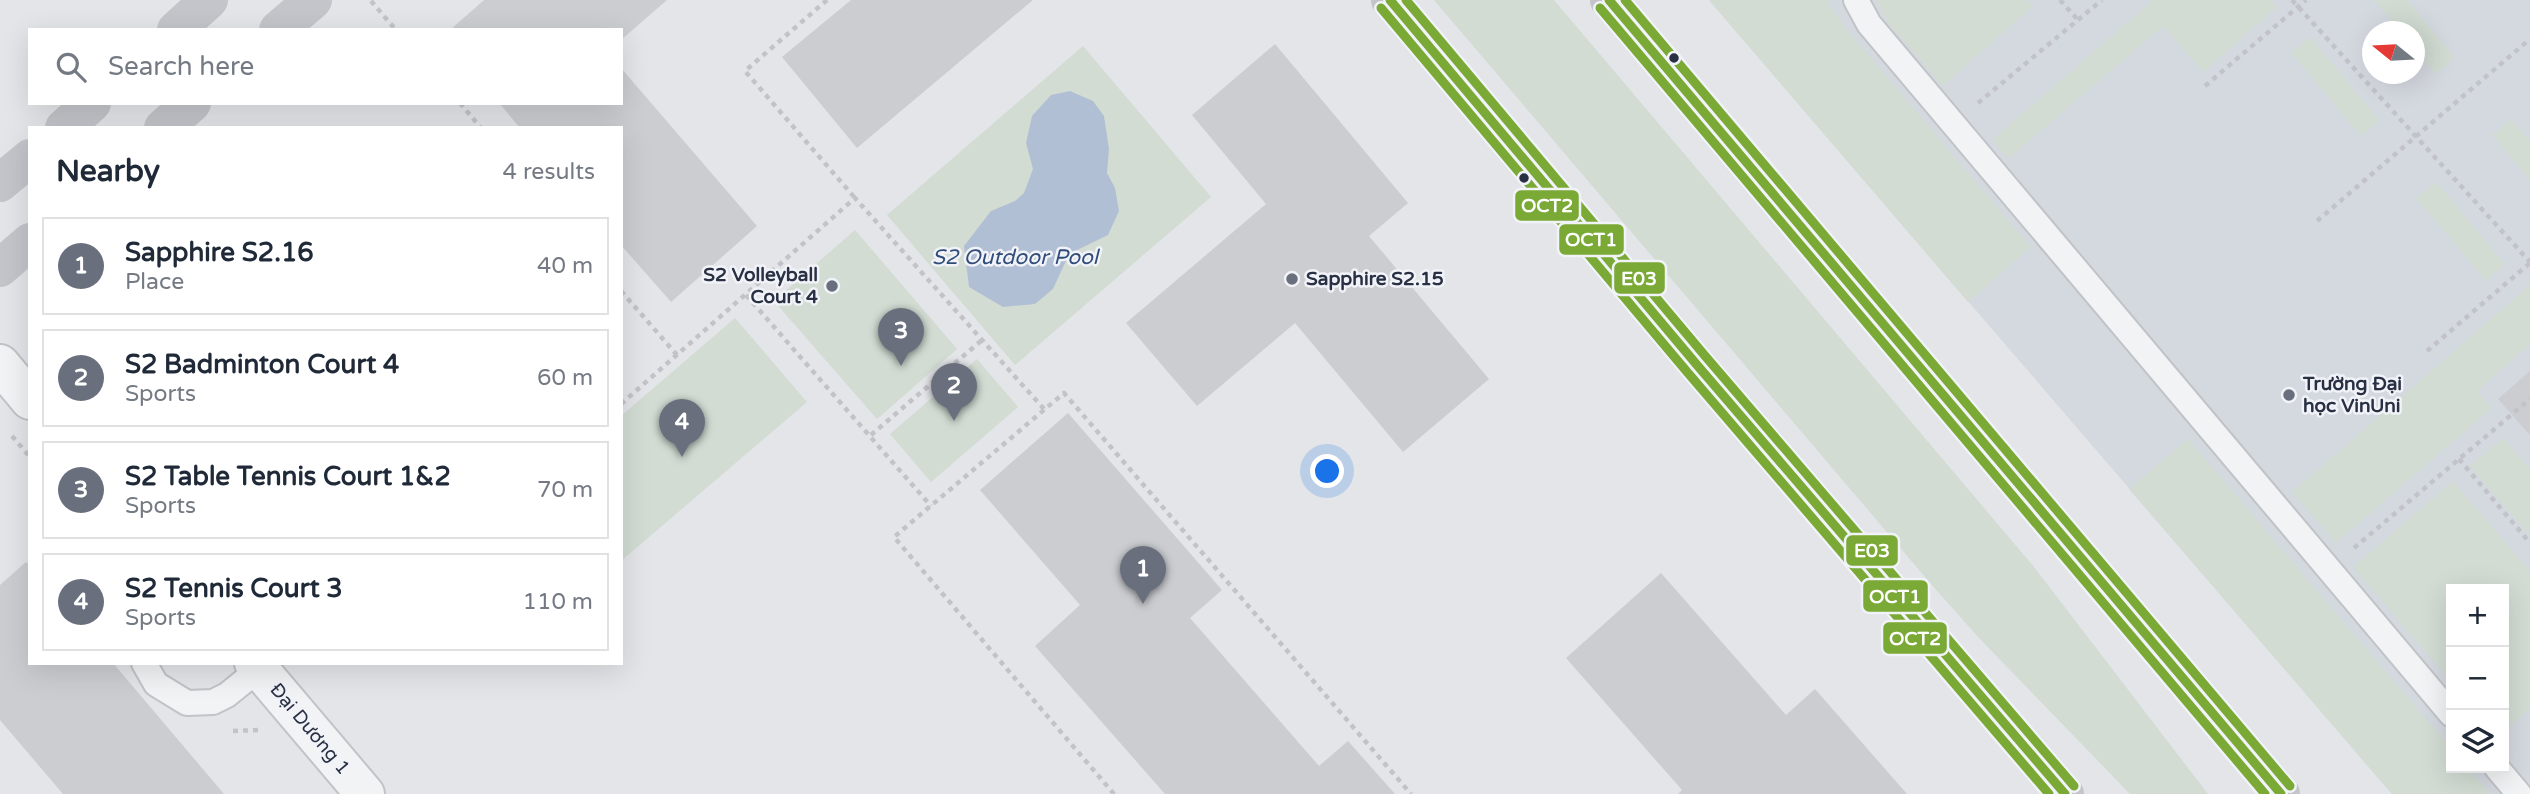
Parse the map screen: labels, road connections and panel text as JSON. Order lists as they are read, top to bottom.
{
  "streets": {
    "street": ["Đại Dương 1"]
  },
  "water": ["S2 Outdoor Pool"],
  "places": ["Sapphire S2.15", "S2 Volleyball Court 4", "Trường Đại học VinUni"],
  "lines": ["transit line OCT1", "transit line E03", "transit line OCT2"],
  "north": "left",
  "page": {
    "search": "Search here",
    "heading": ["Nearby", "4 results"],
    "list": [
      {
        "mark": "1",
        "name": "Sapphire S2.16",
        "note": "Place",
        "value": "40 m"
      },
      {
        "mark": "2",
        "name": "S2 Badminton Court 4",
        "note": "Sports",
        "value": "60 m"
      },
      {
        "mark": "3",
        "name": "S2 Table Tennis Court 1&2",
        "note": "Sports",
        "value": "70 m"
      },
      {
        "mark": "4",
        "name": "S2 Tennis Court 3",
        "note": "Sports",
        "value": "110 m"
      }
    ],
    "pins": [
      "3",
      "2",
      "4",
      "1"
    ],
    "map_buttons": ["+", "−"]
  }
}
